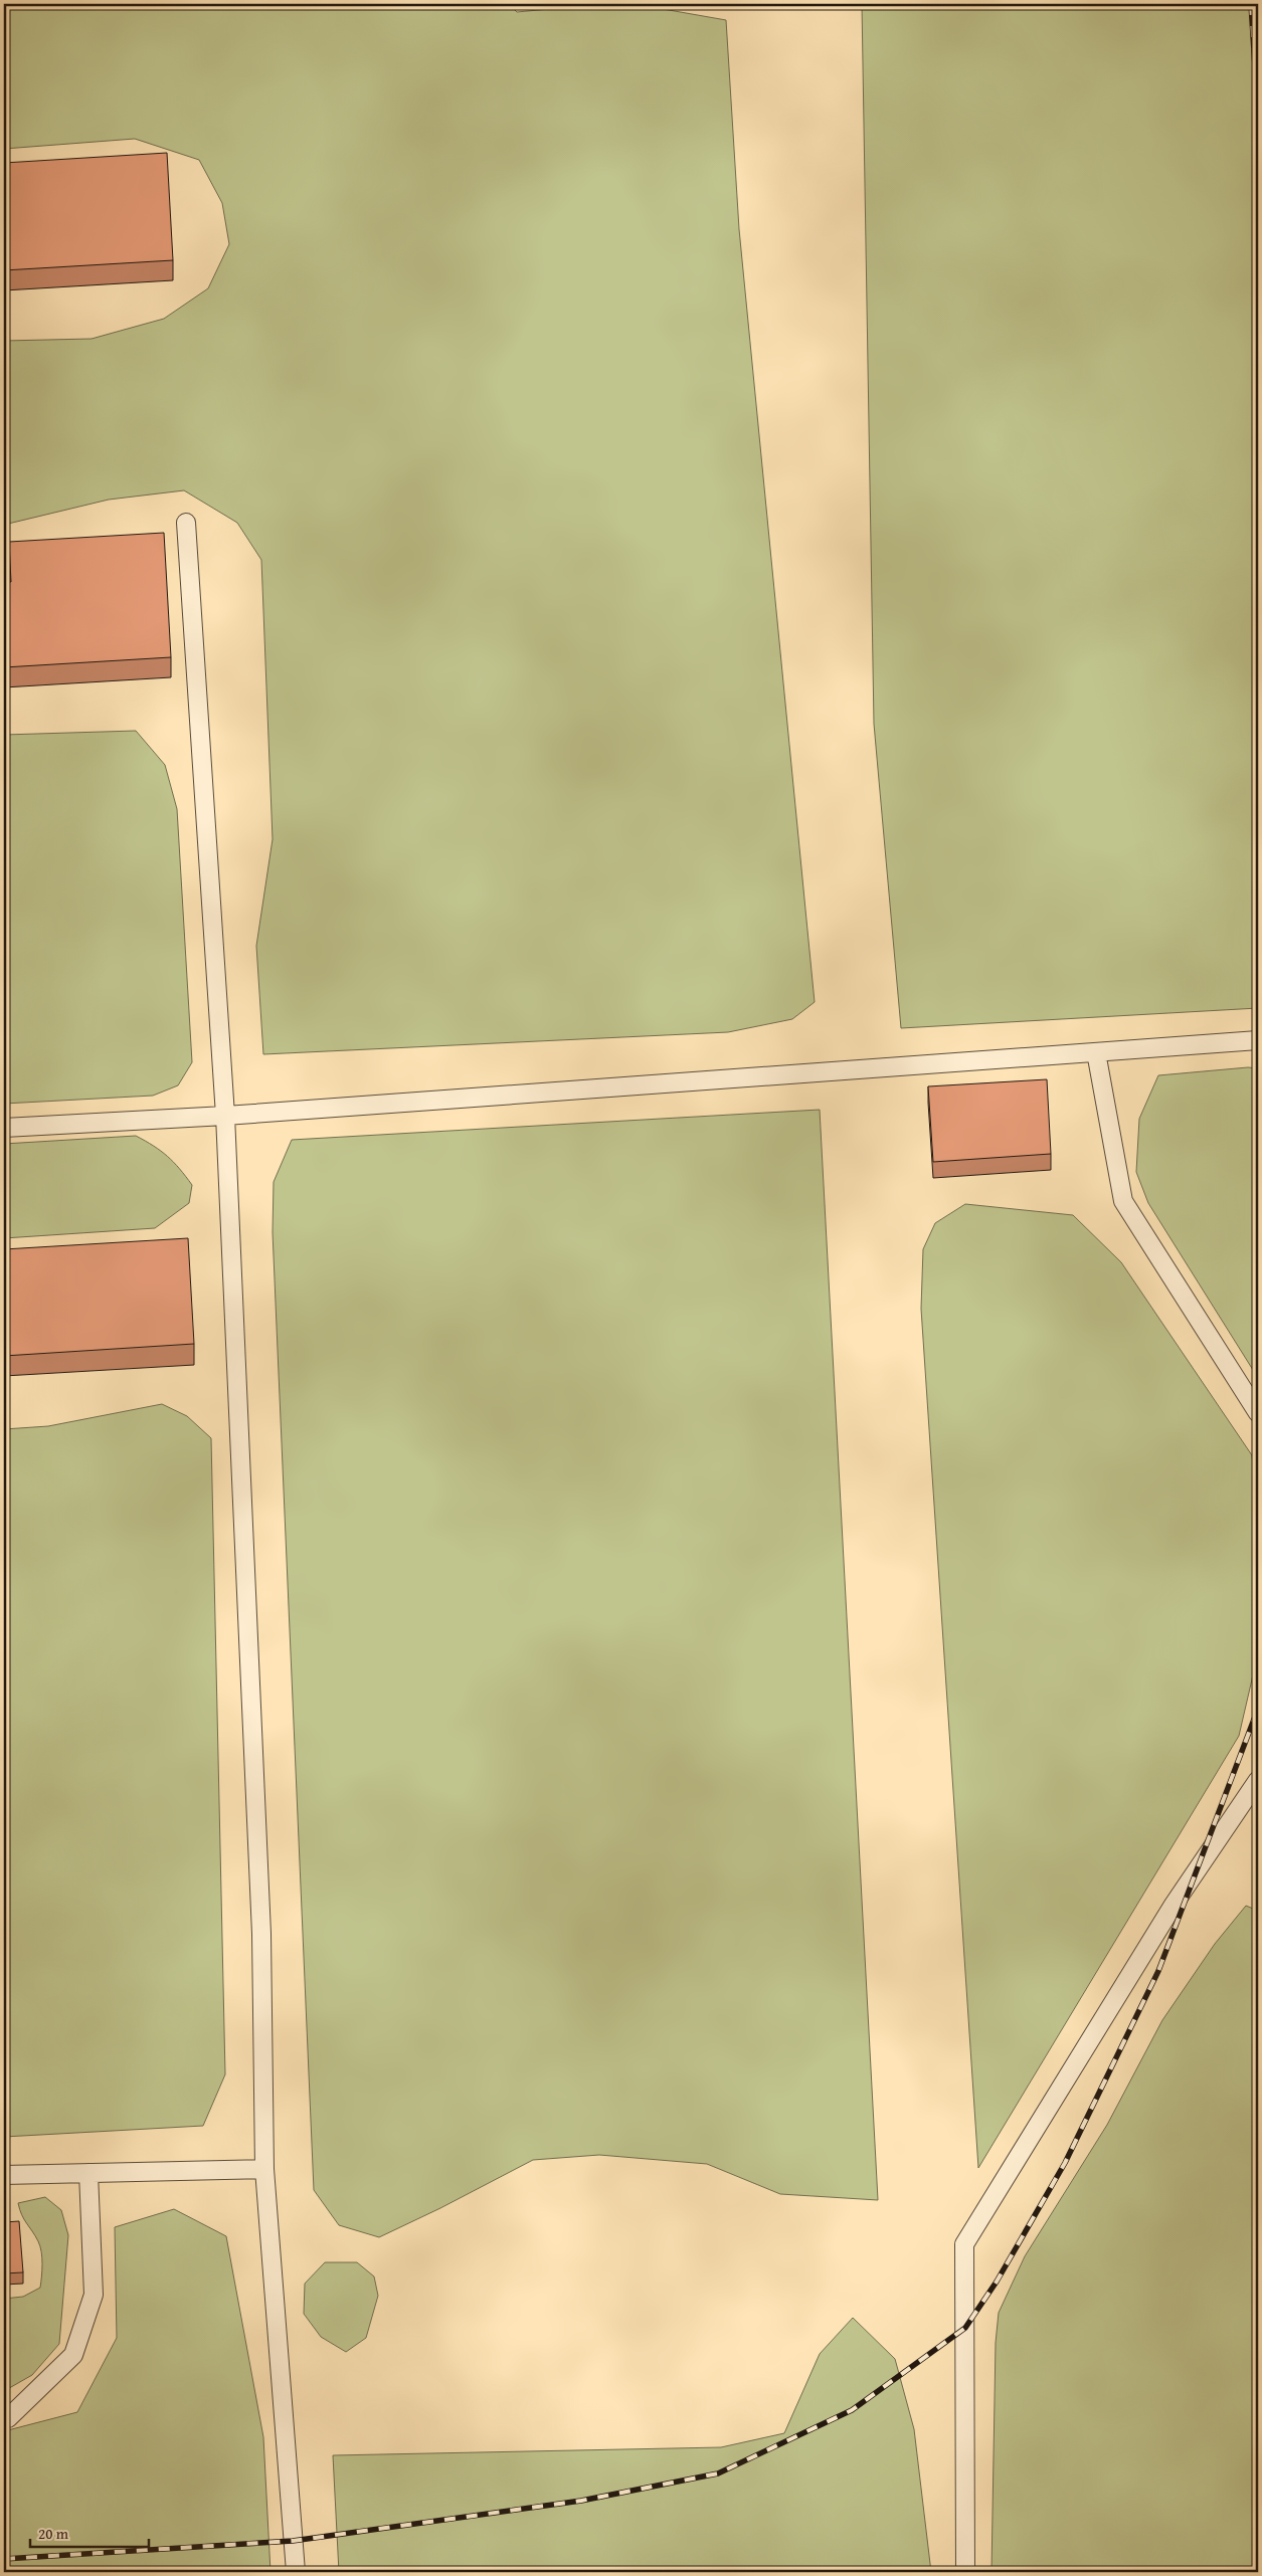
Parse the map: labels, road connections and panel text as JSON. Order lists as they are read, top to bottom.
{
  "scale_bar": "20 m"
}
